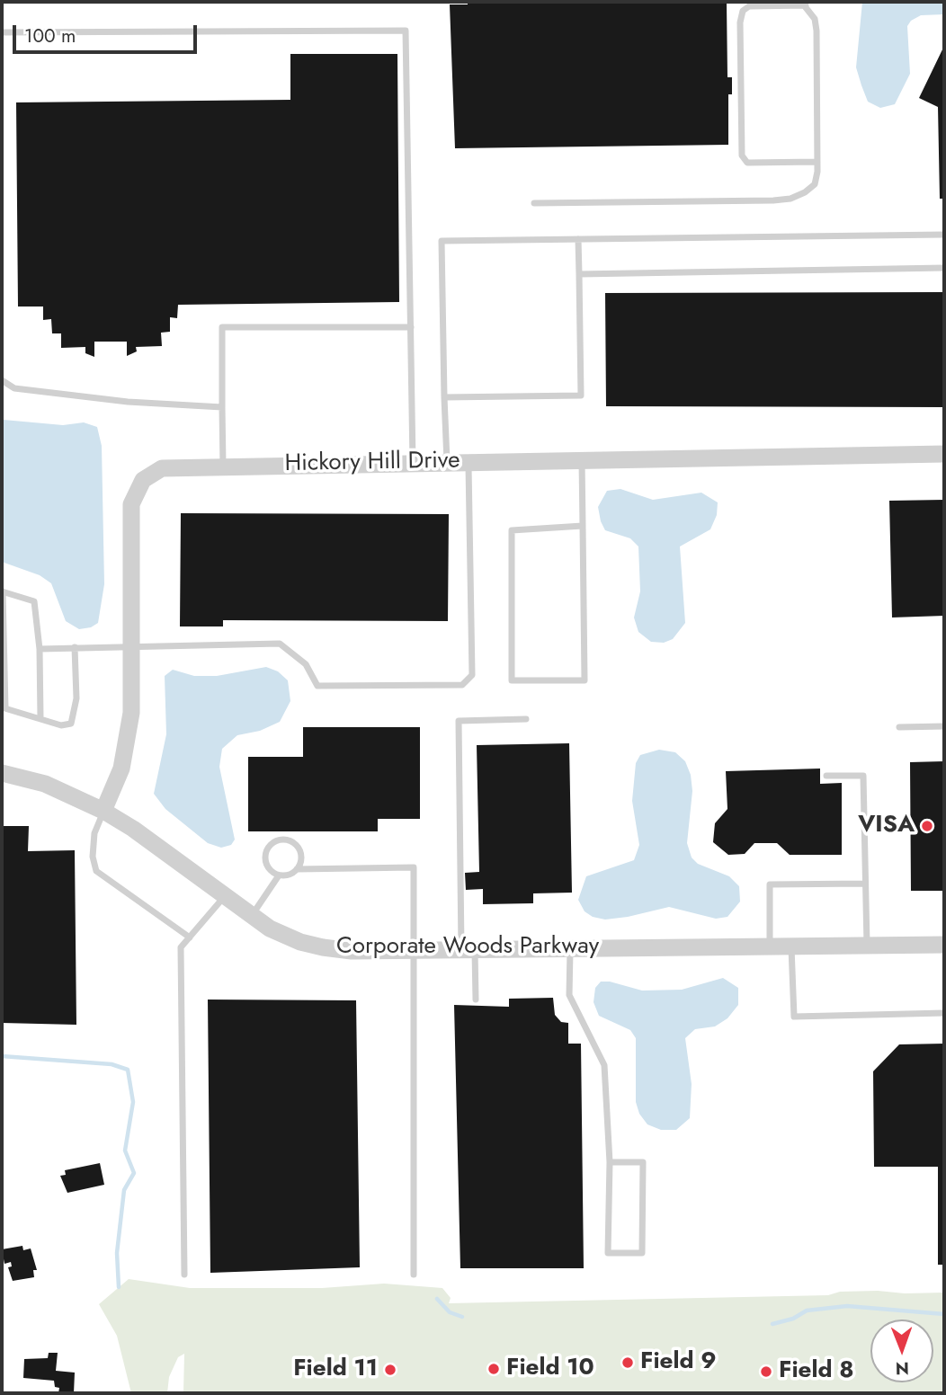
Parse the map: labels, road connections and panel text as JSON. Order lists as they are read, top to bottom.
{
  "streets": {
    "street": ["Hickory Hill Drive", "Corporate Woods Parkway"]
  },
  "crossings": [
    ["Hickory Hill Drive", "Corporate Woods Parkway"]
  ],
  "places": [
    "VISA",
    "Field 9",
    "Field 10",
    "Field 11",
    "Field 8"
  ],
  "scale_bar": "100 m",
  "north": "bottom"
}
